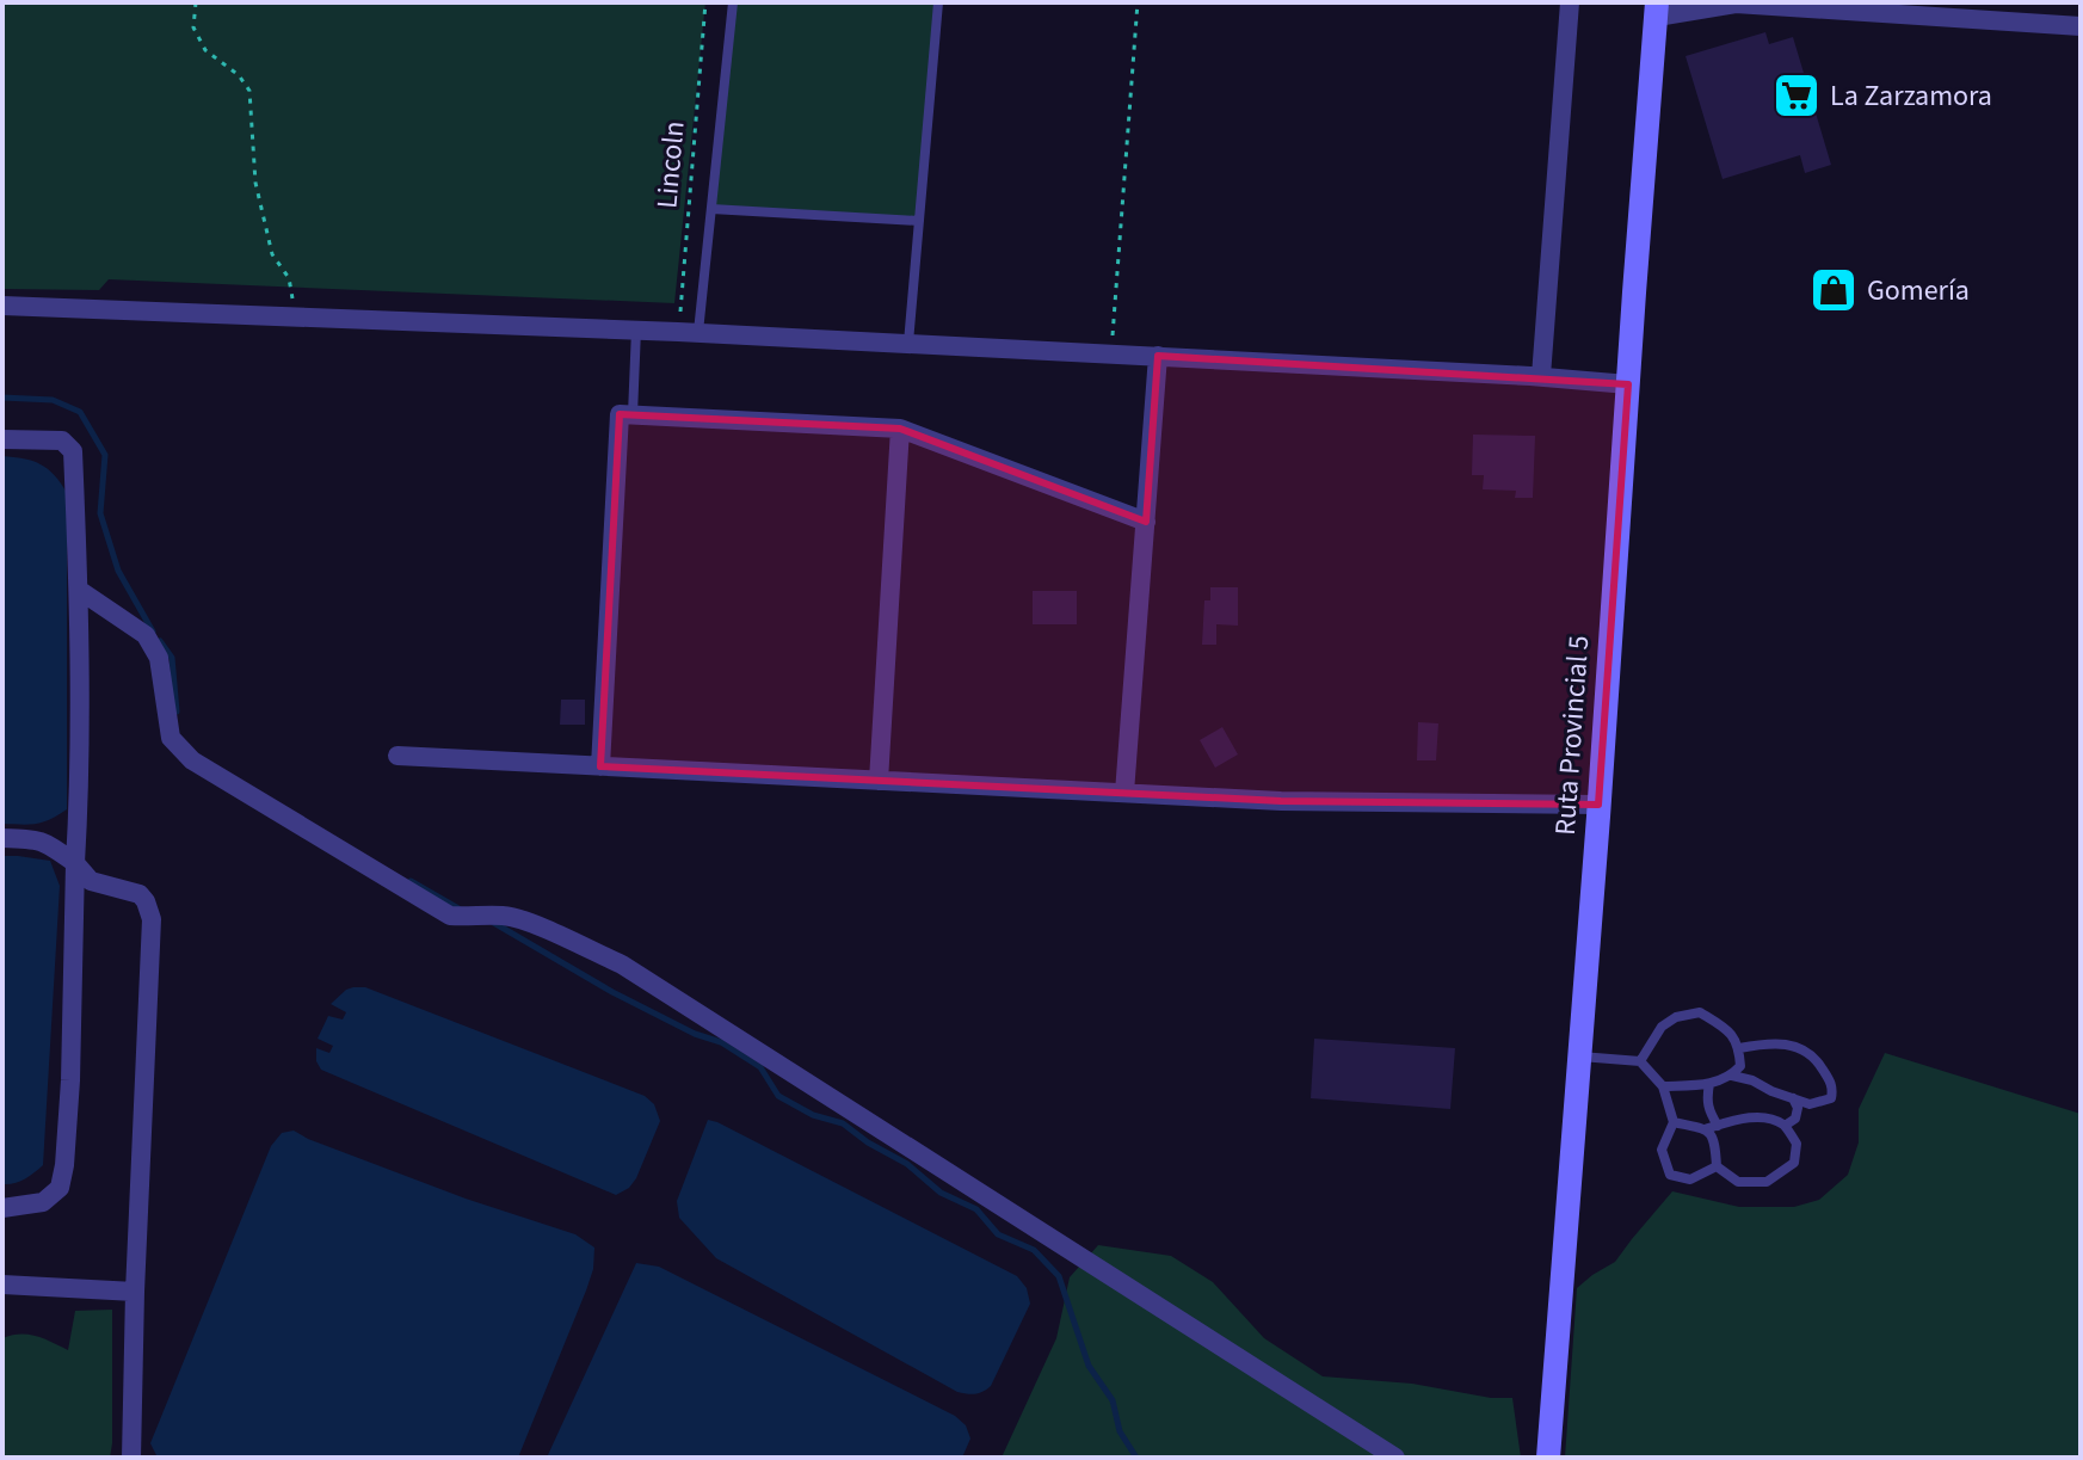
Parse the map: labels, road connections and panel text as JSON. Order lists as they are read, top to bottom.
{
  "streets": {
    "main road": ["Ruta Provincial 5"],
    "path": ["Lincoln"]
  },
  "places": {
    "supermarket": ["La Zarzamora"],
    "shop": ["Gomería"]
  }
}
